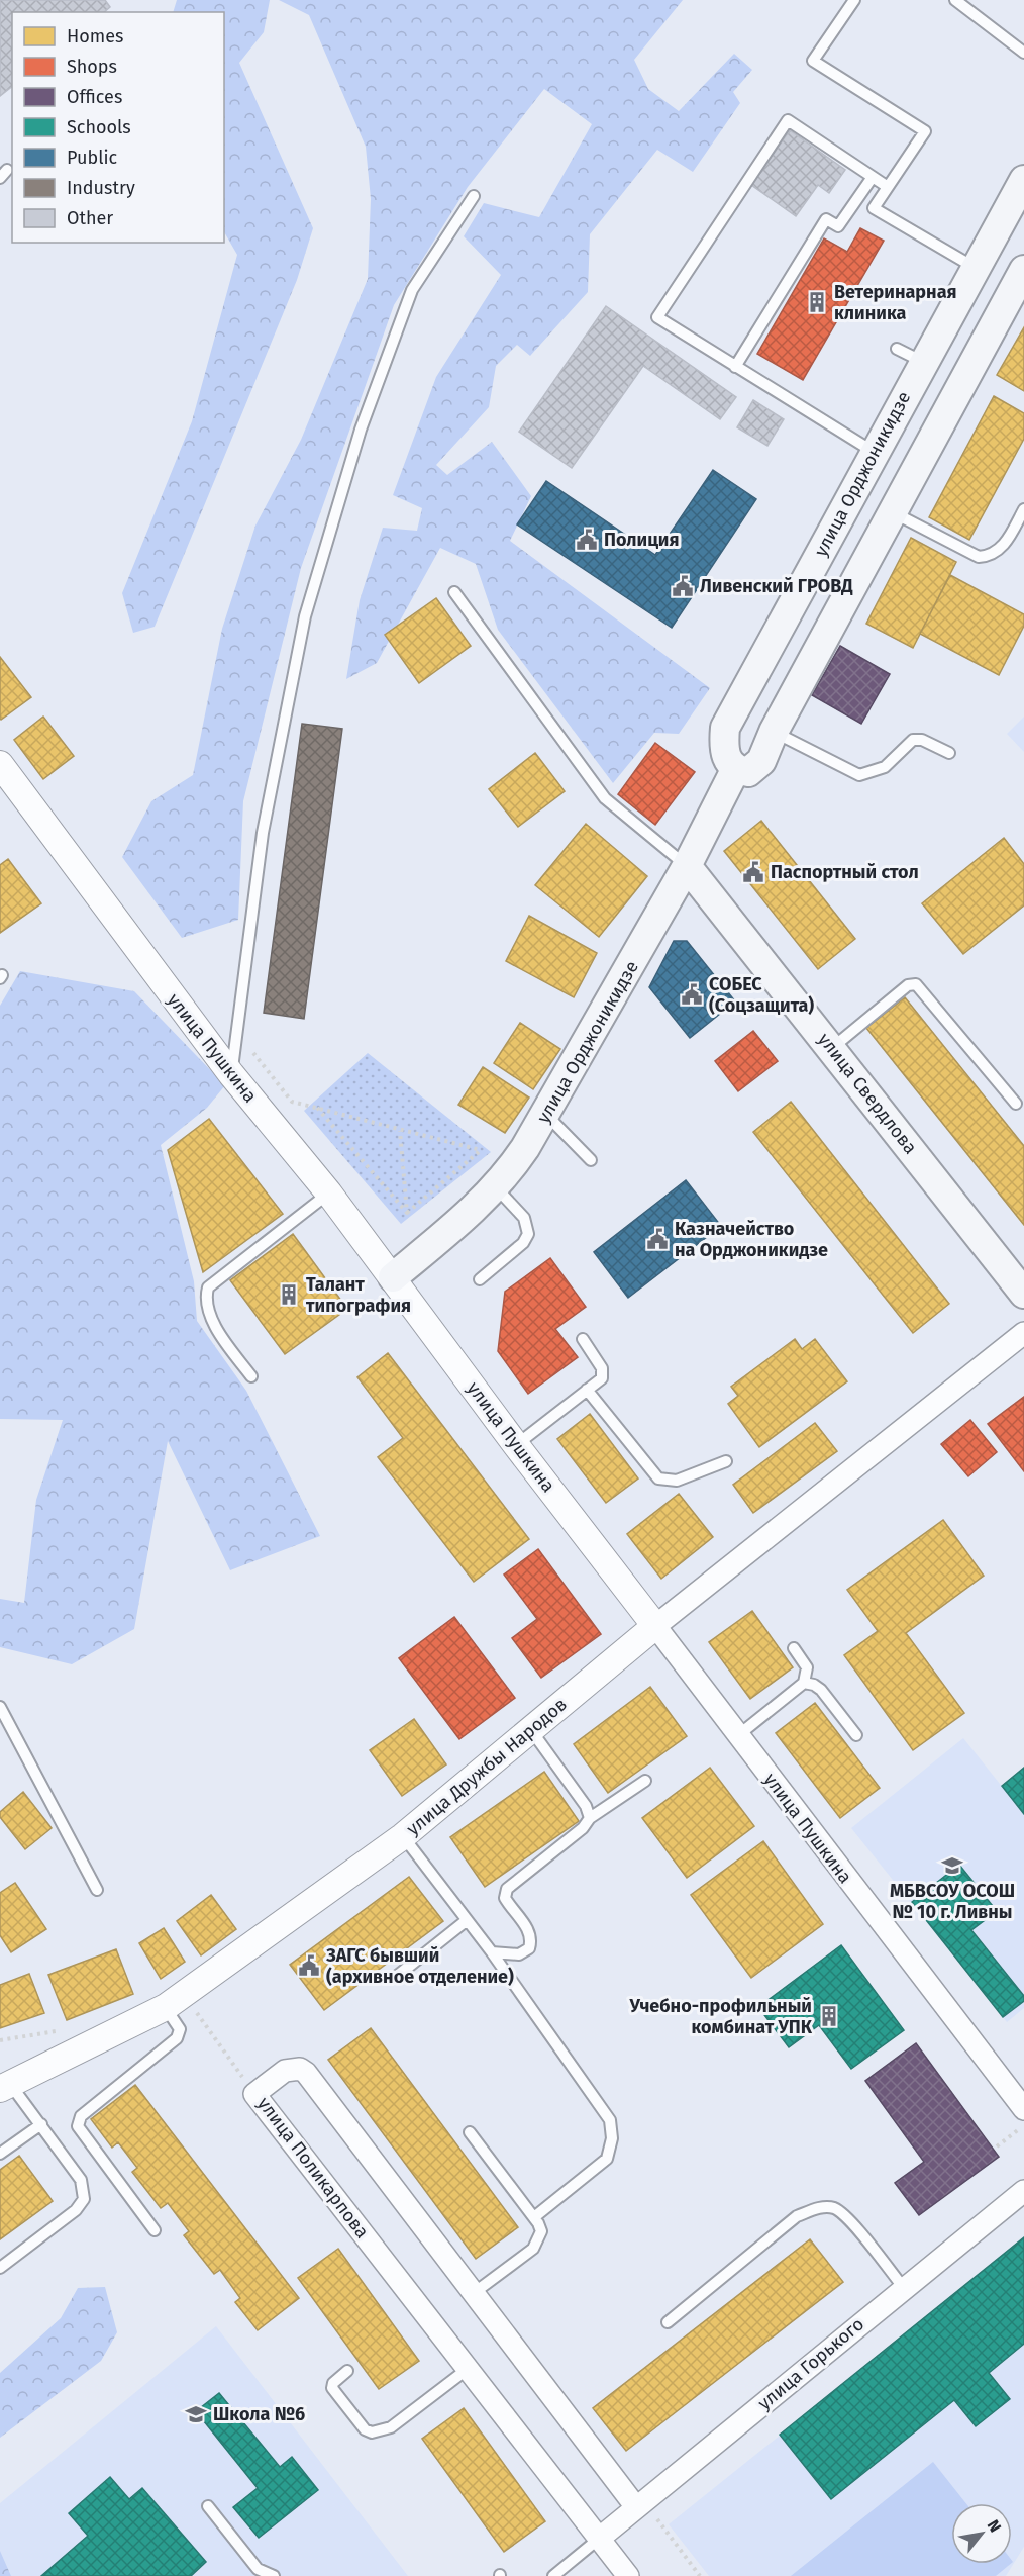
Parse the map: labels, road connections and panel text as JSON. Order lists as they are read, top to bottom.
{
  "streets": {
    "main road": ["улица Орджоникидзе", "улица Свердлова"],
    "street": [
      "улица Пушкина",
      "улица Дружбы Народов",
      "улица Поликарпова",
      "улица Горького"
    ]
  },
  "crossings": [
    ["улица Орджоникидзе", "улица Пушкина"],
    ["улица Орджоникидзе", "улица Свердлова"],
    ["улица Пушкина", "улица Дружбы Народов"],
    ["улица Поликарпова", "улица Горького"]
  ],
  "places": {
    "building": ["Ветеринарная клиника", "Талант типография", "Учебно-профильный комбинат УПК"],
    "public building": [
      "Полиция",
      "Ливенский ГРОВД",
      "Паспортный стол",
      "СОБЕС (Соцзащита)",
      "Казначейство на Орджоникидзе",
      "ЗАГС бывший (архивное отделение)"
    ],
    "school or university": ["МБВСОУ ОСОШ № 10 г. Ливны", "Школа №6"]
  },
  "legend": [
    "Homes",
    "Shops",
    "Offices",
    "Schools",
    "Public",
    "Industry",
    "Other"
  ],
  "north": "top right"
}
